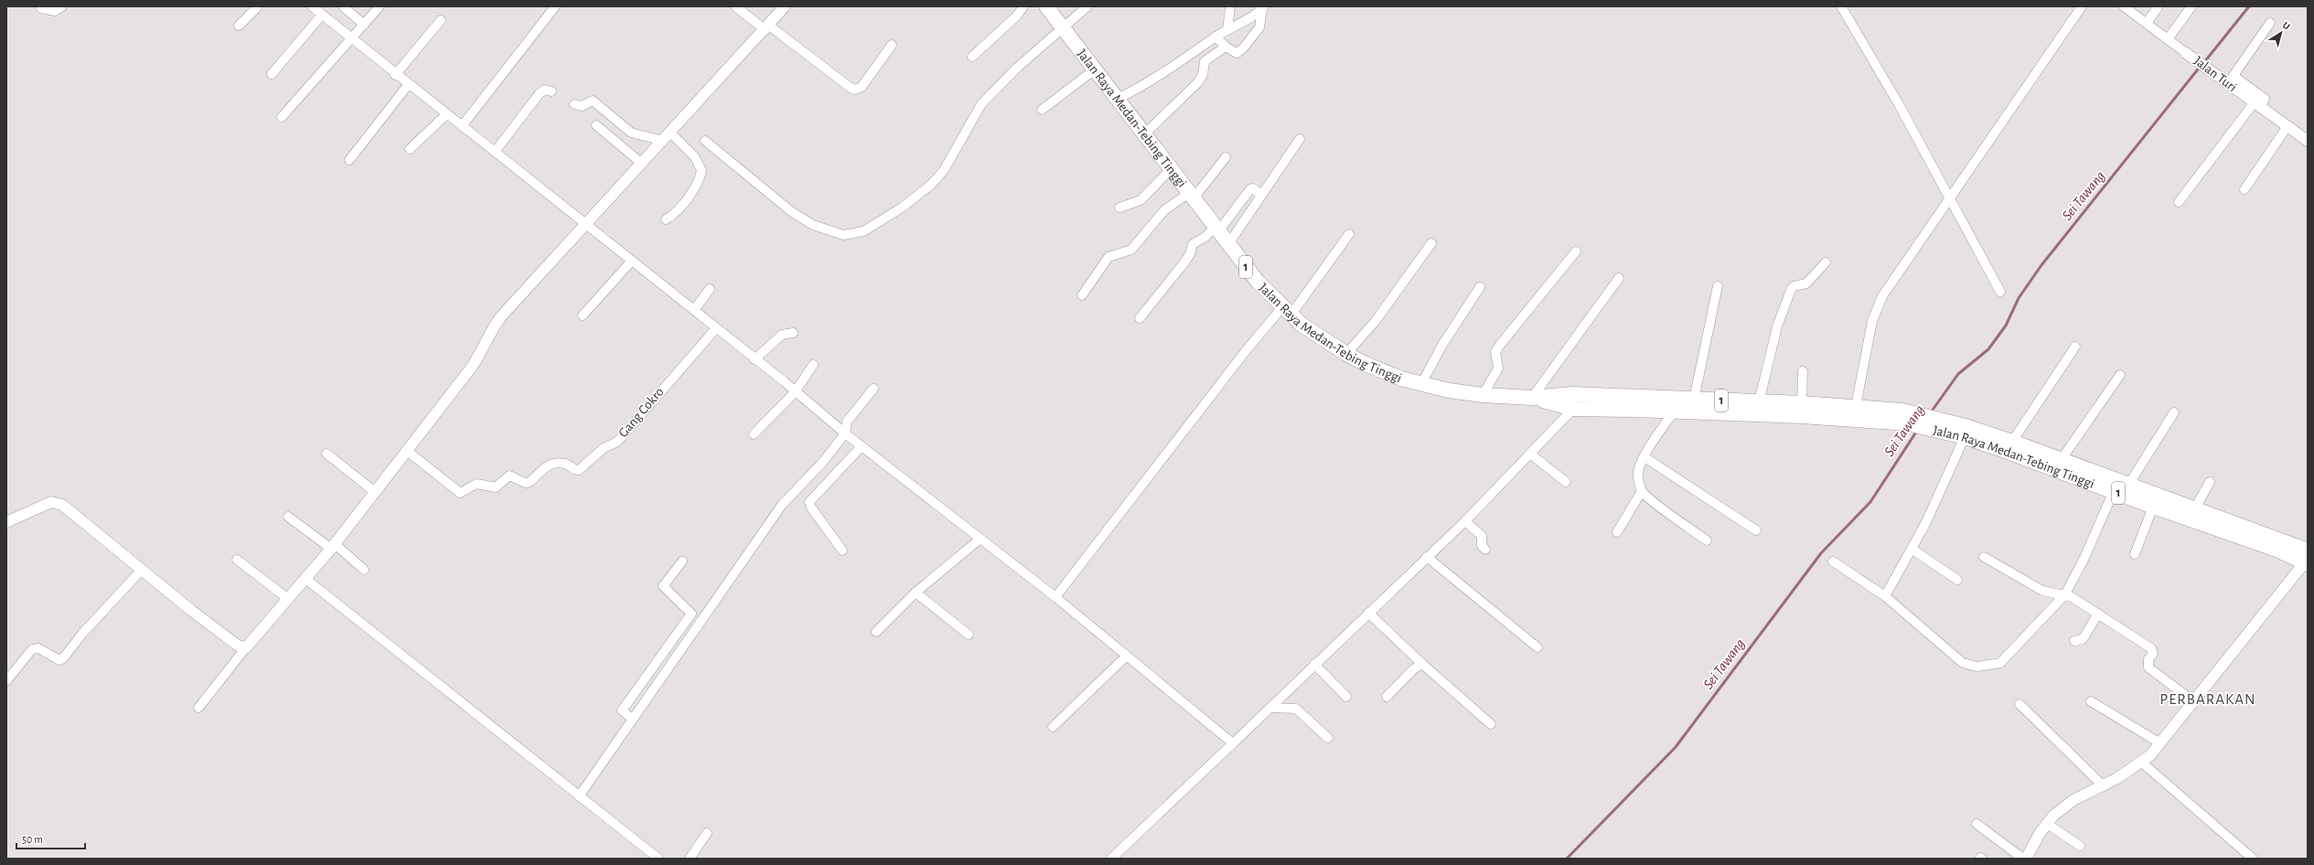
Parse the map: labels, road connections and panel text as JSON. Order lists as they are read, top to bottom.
{
  "streets": {
    "highway": ["Jalan Raya Medan-Tebing Tinggi", "1"],
    "street": ["Jalan Turi", "Gang Cokro"]
  },
  "districts": ["PERBARAKAN"],
  "water": ["Sei Tawang"],
  "scale_bar": "50 m",
  "north": "top right"
}
